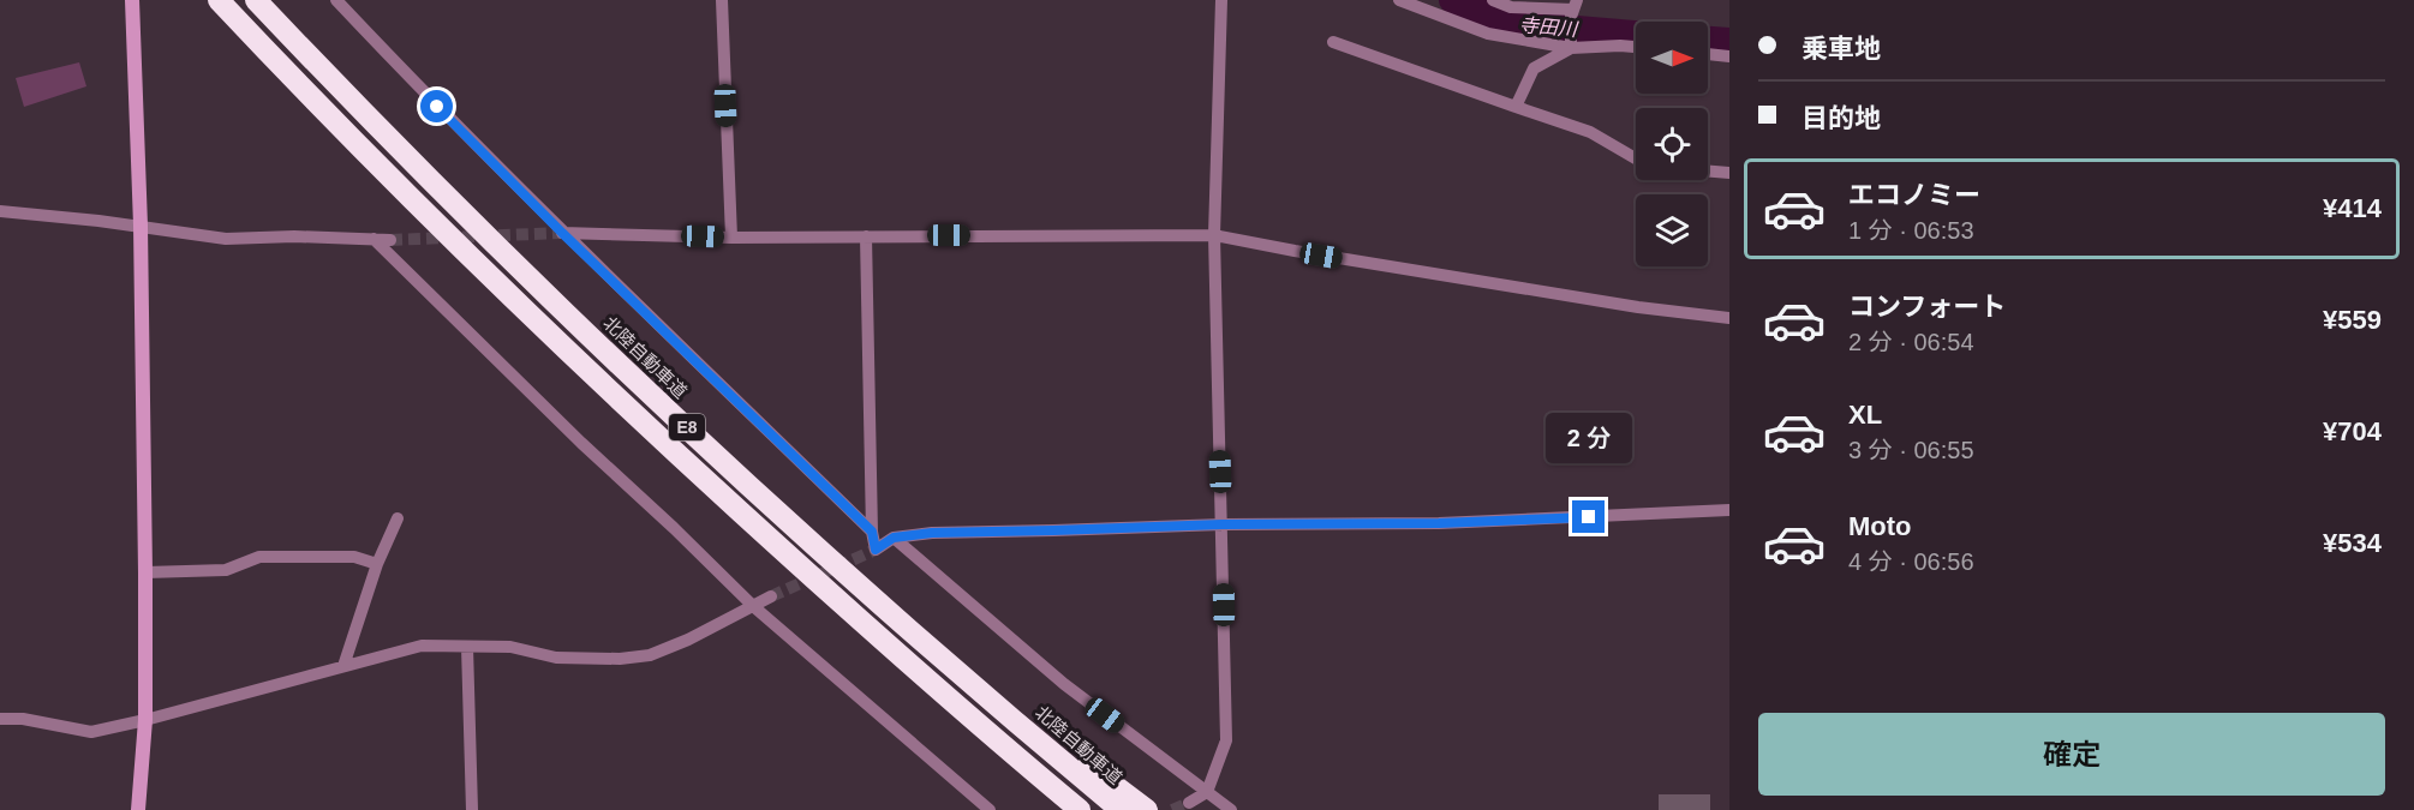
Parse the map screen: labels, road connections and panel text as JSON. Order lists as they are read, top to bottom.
{
  "streets": {
    "highway": ["北陸自動車道", "E8"]
  },
  "water": ["寺田川"],
  "north": "right",
  "page": {
    "banner": ["乗車地", "目的地"],
    "list": [
      {
        "name": "エコノミー",
        "note": "1 分 · 06:53",
        "value": "¥414"
      },
      {
        "name": "コンフォート",
        "note": "2 分 · 06:54",
        "value": "¥559"
      },
      {
        "name": "XL",
        "note": "3 分 · 06:55",
        "value": "¥704"
      },
      {
        "name": "Moto",
        "note": "4 分 · 06:56",
        "value": "¥534"
      }
    ],
    "bubble": "2 分",
    "buttons": "確定"
  }
}
